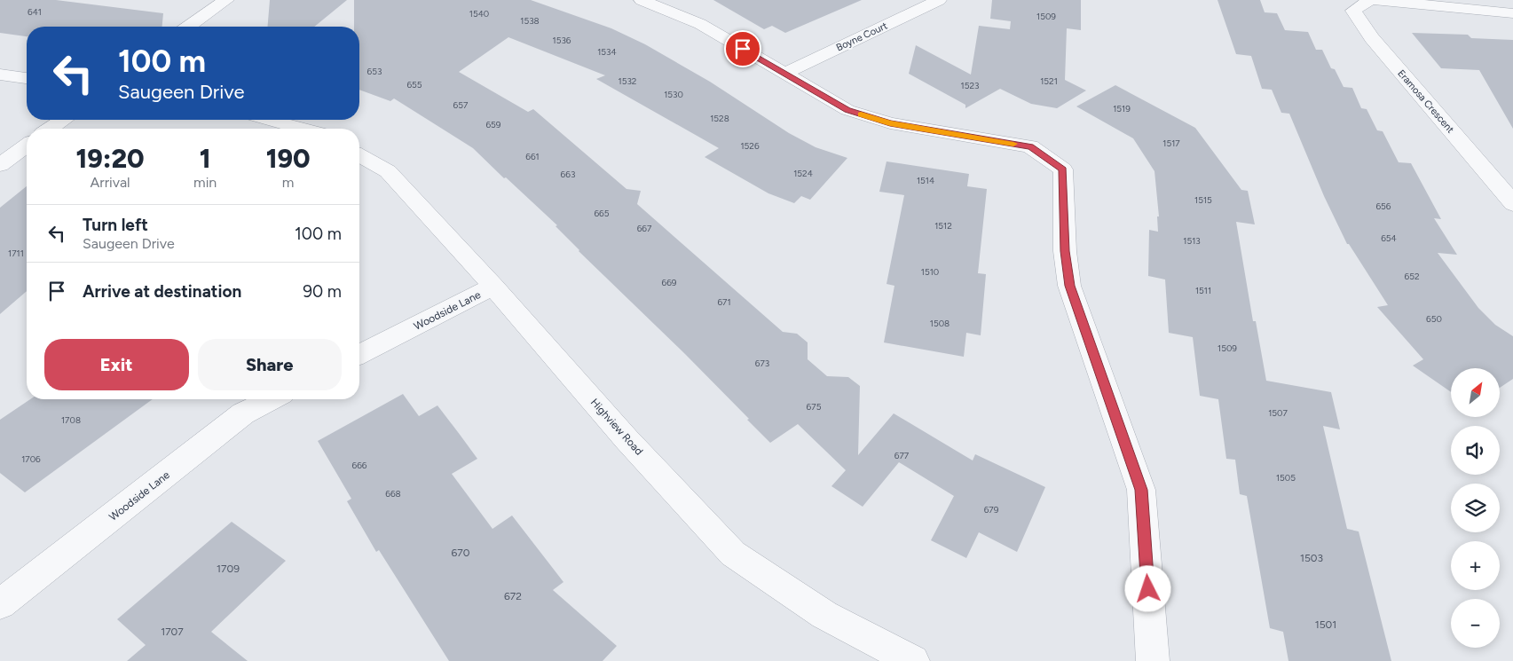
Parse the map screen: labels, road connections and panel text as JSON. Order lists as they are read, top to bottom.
{
  "streets": {
    "street": [
      "Boyne Court",
      "Eramosa Crescent",
      "Woodside Lane",
      "Highview Road"
    ]
  },
  "crossings": [
    ["Woodside Lane", "Highview Road"]
  ],
  "house_numbers": [
    "641",
    "1540",
    "1509",
    "1538",
    "1536",
    "1534",
    "653",
    "1532",
    "1521",
    "655",
    "1523",
    "1530",
    "657",
    "1519",
    "1528",
    "659",
    "1517",
    "1526",
    "661",
    "1524",
    "663",
    "1514",
    "1515",
    "656",
    "665",
    "1512",
    "667",
    "654",
    "1513",
    "1711",
    "1510",
    "652",
    "669",
    "1511",
    "671",
    "650",
    "1508",
    "1509",
    "673",
    "675",
    "1507",
    "1708",
    "677",
    "1706",
    "666",
    "1505",
    "668",
    "679",
    "670",
    "1503",
    "1709",
    "672",
    "1501",
    "1707"
  ],
  "north": "top right",
  "page": {
    "turn": ["100 m", "Saugeen Drive"],
    "eta": [
      "19:20",
      "Arrival",
      "1",
      "min",
      "190",
      "m"
    ],
    "list": [
      {
        "name": "Turn left",
        "note": "Saugeen Drive",
        "value": "100 m"
      },
      {
        "name": "Arrive at destination",
        "value": "90 m"
      }
    ],
    "buttons": ["Exit", "Share"],
    "map_buttons": ["+", "−"]
  }
}
